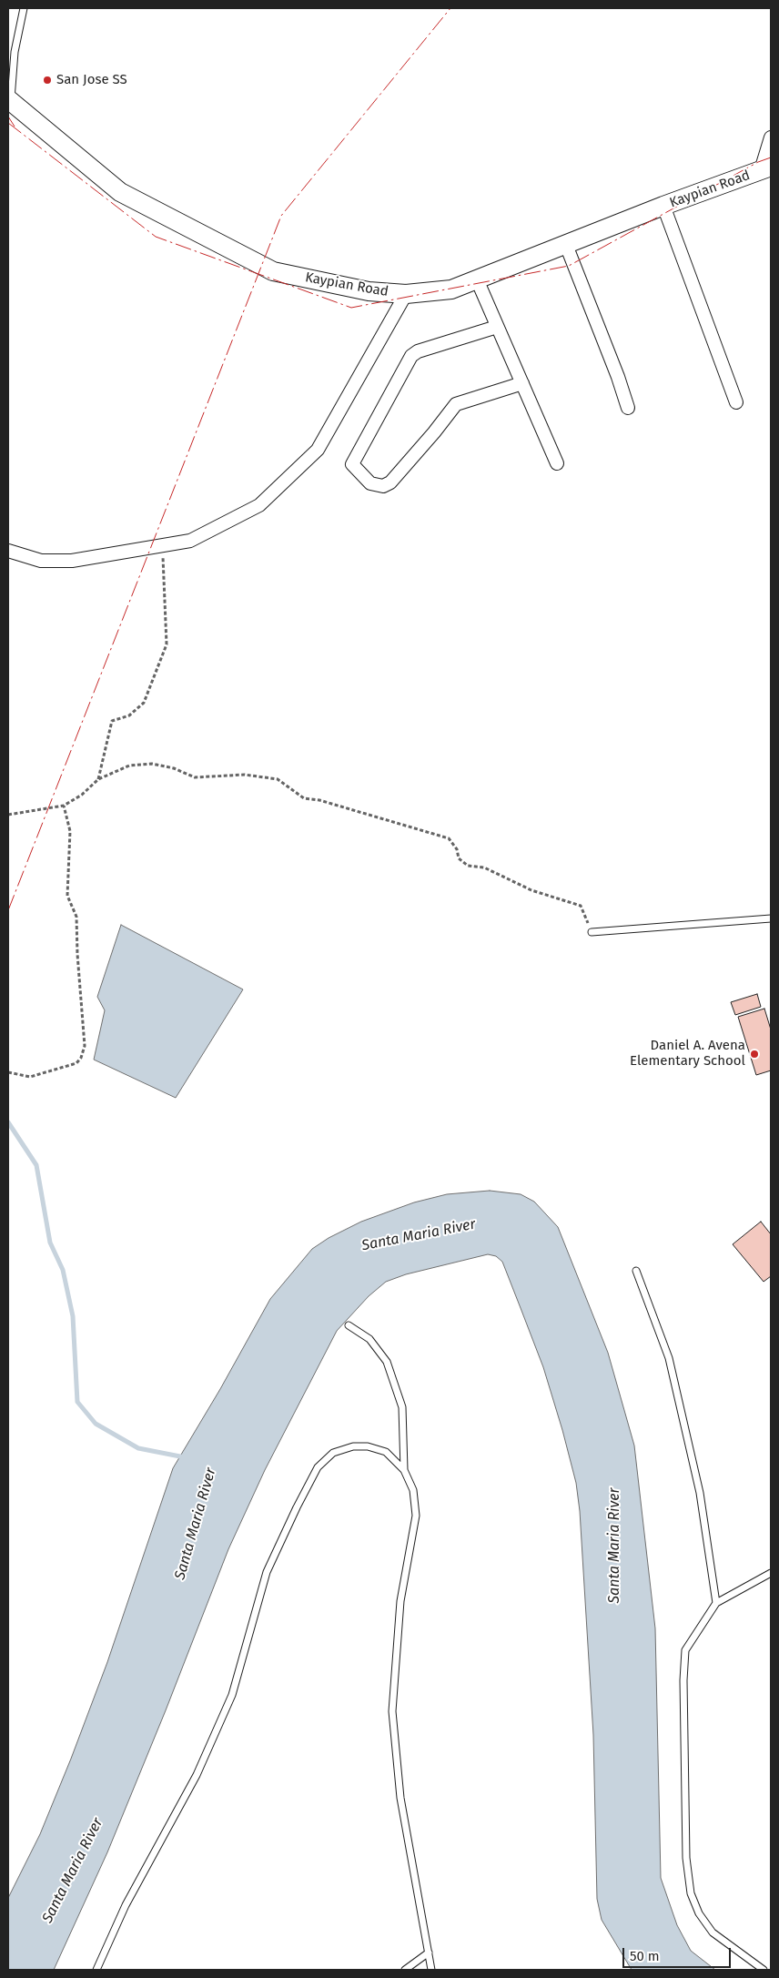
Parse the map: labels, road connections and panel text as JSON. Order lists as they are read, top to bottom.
{
  "streets": {
    "main road": ["Kaypian Road"]
  },
  "water": ["Santa Maria River"],
  "places": ["San Jose SS", "Daniel A. Avena Elementary School"],
  "scale_bar": "50 m"
}
